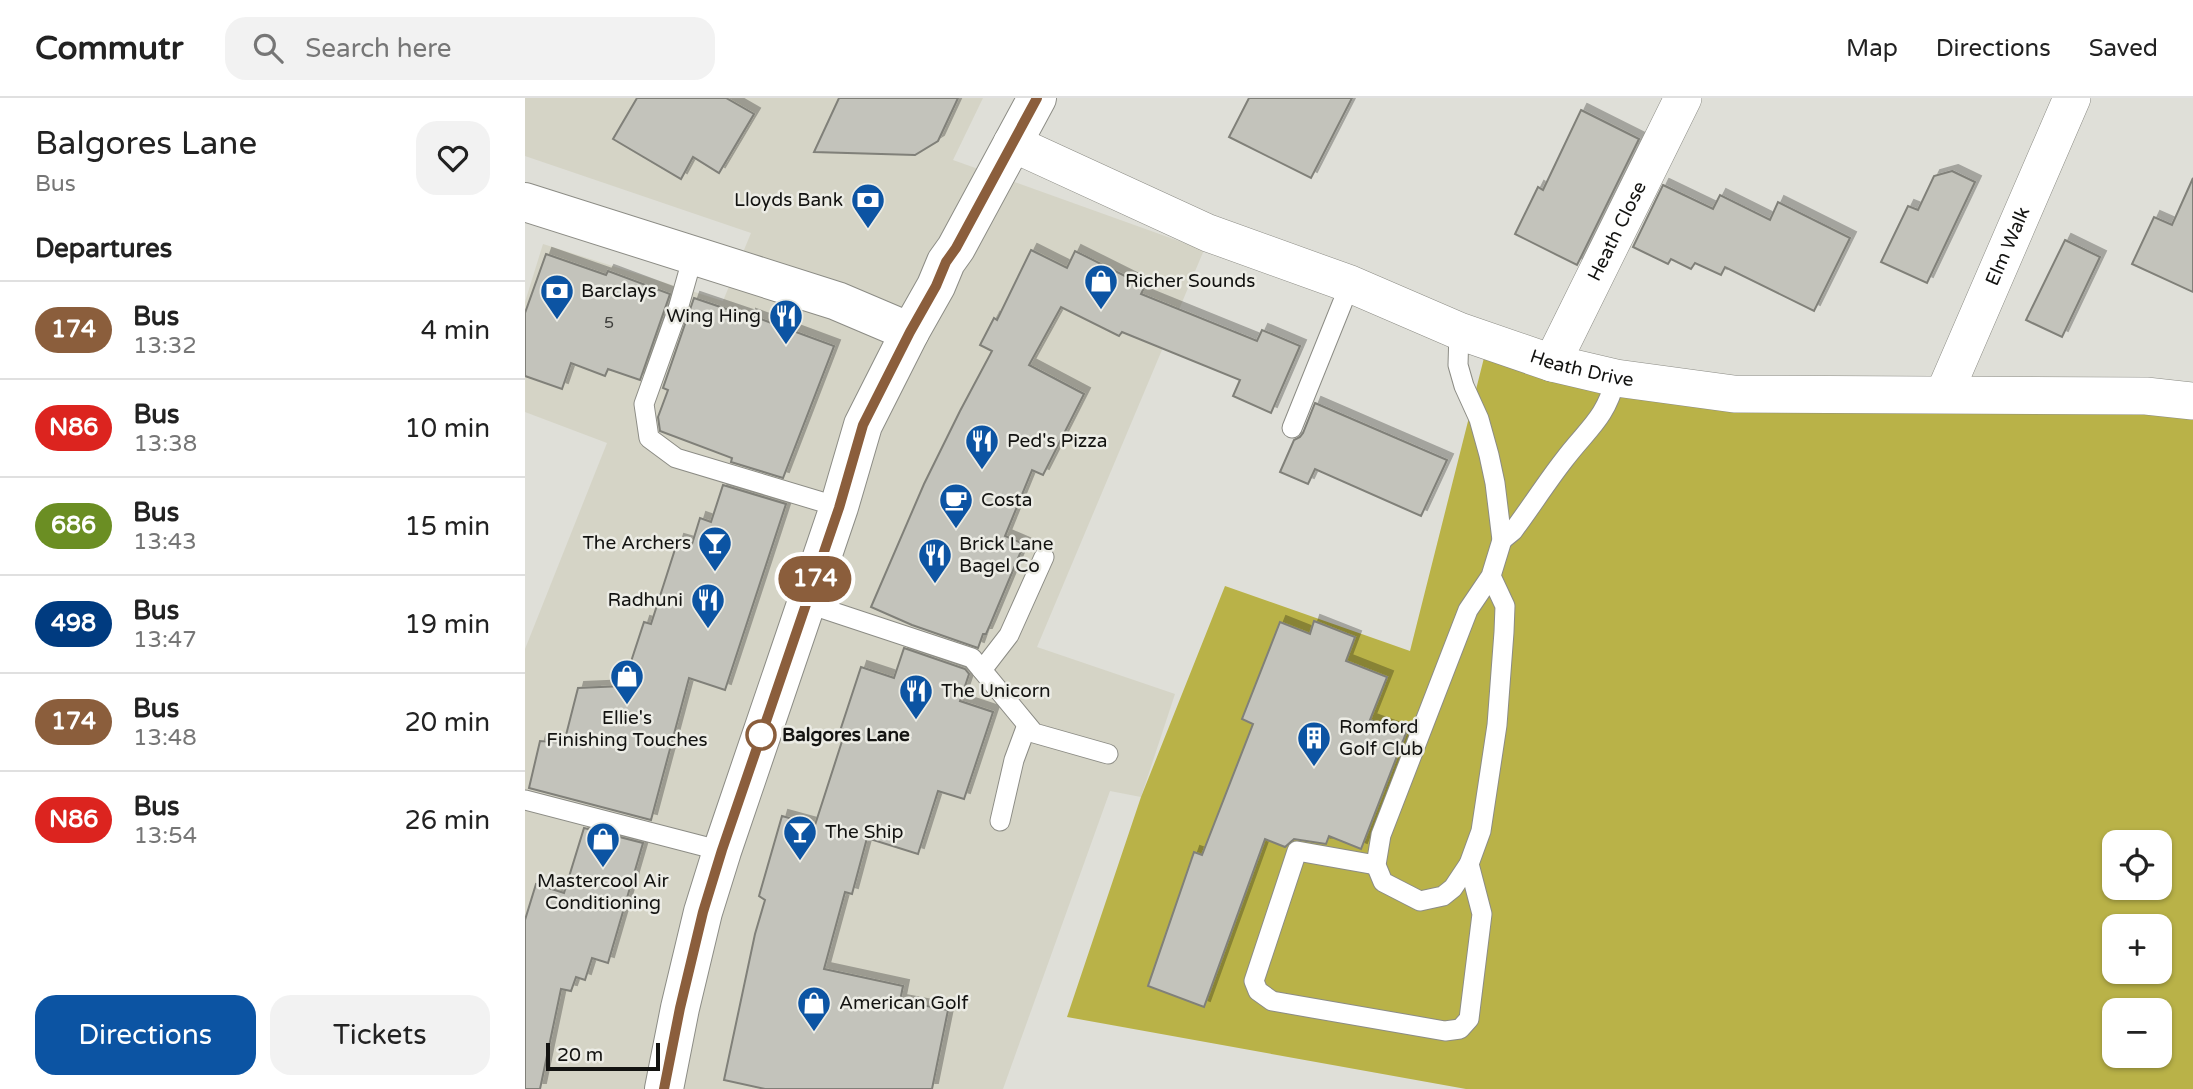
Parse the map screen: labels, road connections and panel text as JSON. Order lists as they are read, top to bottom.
{
  "streets": {
    "street": ["Heath Close", "Elm Walk", "Heath Drive"]
  },
  "crossings": [
    ["Heath Close", "Heath Drive"],
    ["Elm Walk", "Heath Drive"]
  ],
  "places": {
    "bank": ["Lloyds Bank", "Barclays"],
    "shop": [
      "Richer Sounds",
      "Ellie's Finishing Touches",
      "Mastercool Air Conditioning",
      "American Golf"
    ],
    "restaurant": [
      "Wing Hing",
      "Ped's Pizza",
      "Brick Lane Bagel Co",
      "Radhuni",
      "The Unicorn"
    ],
    "cafe": ["Costa"],
    "bar": ["The Archers", "The Ship"],
    "other": ["Balgores Lane"],
    "building": ["Romford Golf Club"]
  },
  "lines": ["bus line 174"],
  "house_numbers": ["5"],
  "scale_bar": "20 m",
  "page": {
    "header": "Commutr",
    "search": "Search here",
    "nav": ["Map", "Directions", "Saved"],
    "heading": [
      ["Balgores Lane", "Bus"],
      "Departures"
    ],
    "on_map": "174",
    "list": [
      {
        "mark": "174",
        "name": "Bus",
        "note": "13:32",
        "value": "4 min"
      },
      {
        "mark": "N86",
        "name": "Bus",
        "note": "13:38",
        "value": "10 min"
      },
      {
        "mark": "686",
        "name": "Bus",
        "note": "13:43",
        "value": "15 min"
      },
      {
        "mark": "498",
        "name": "Bus",
        "note": "13:47",
        "value": "19 min"
      },
      {
        "mark": "174",
        "name": "Bus",
        "note": "13:48",
        "value": "20 min"
      },
      {
        "mark": "N86",
        "name": "Bus",
        "note": "13:54",
        "value": "26 min"
      }
    ],
    "map_buttons": ["+", "−"],
    "buttons": ["Directions", "Tickets"],
    "scale": "20 m"
  }
}
